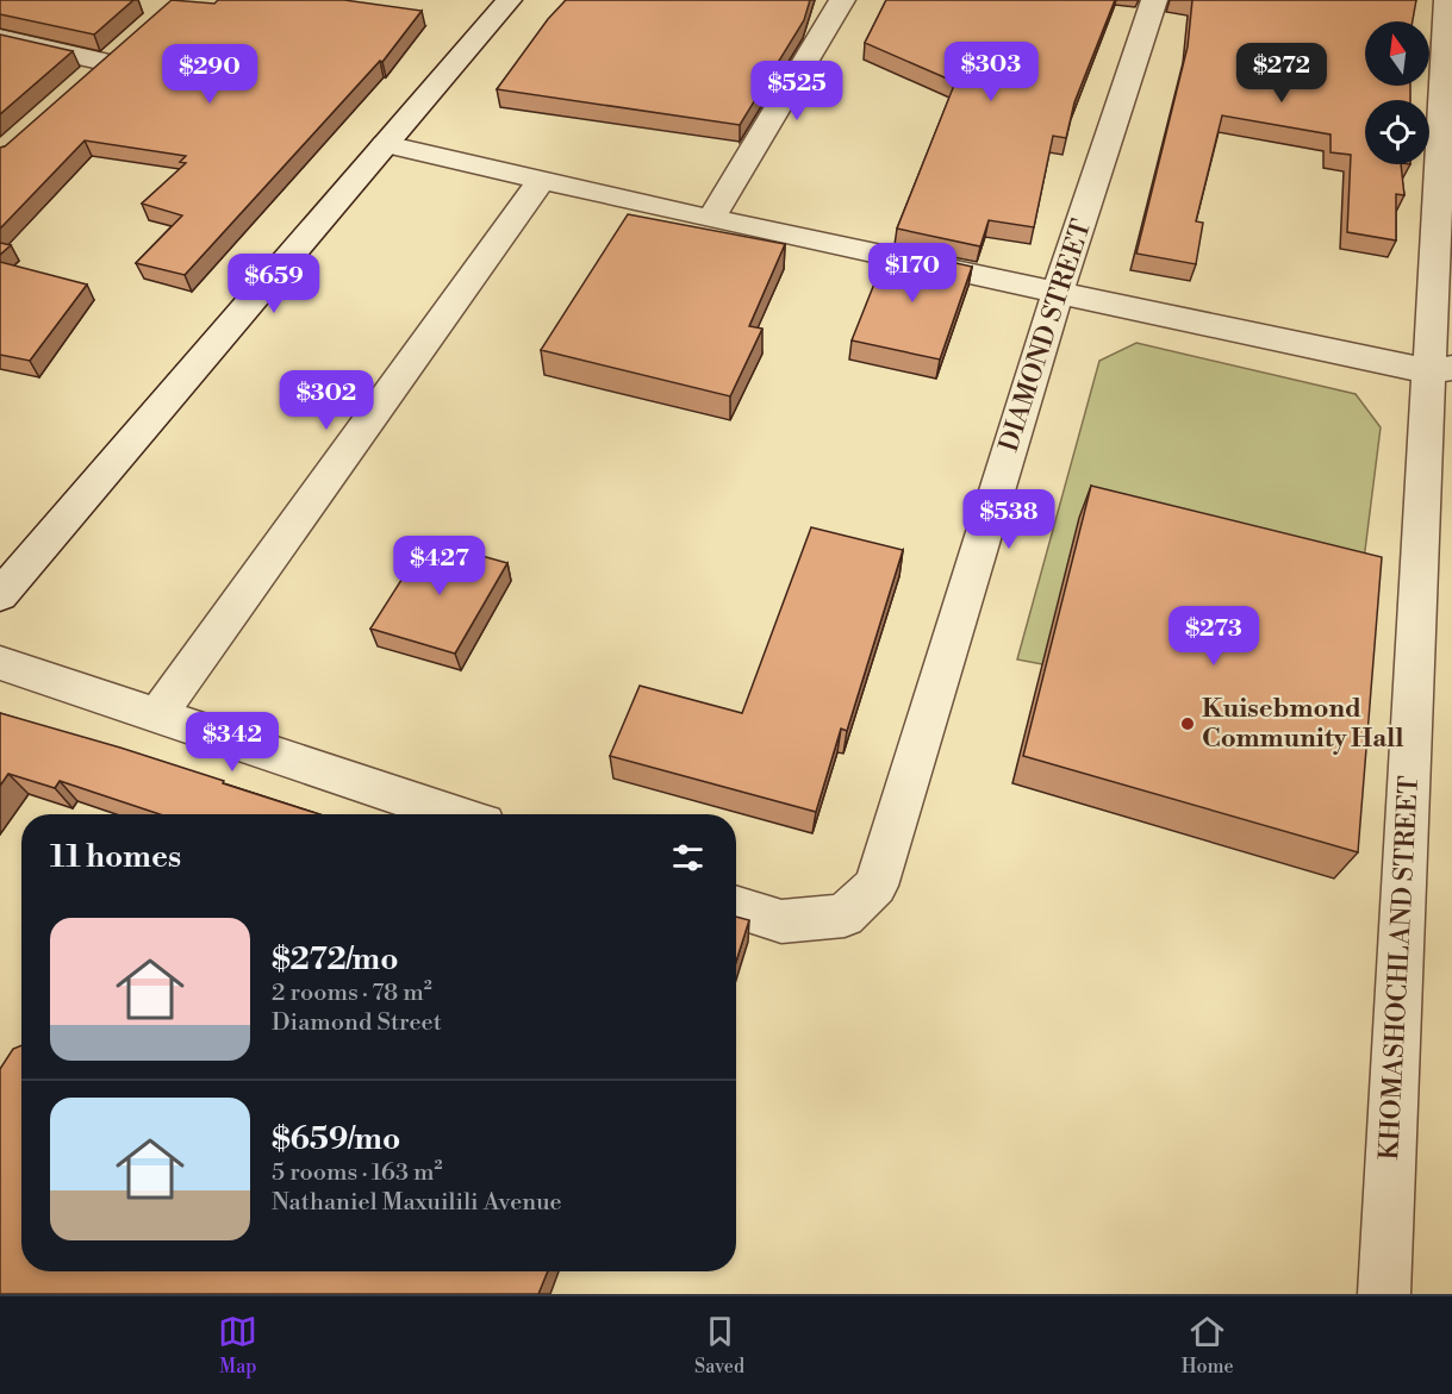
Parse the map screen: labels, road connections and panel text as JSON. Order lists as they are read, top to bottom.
{
  "streets": {
    "street": ["DIAMOND STREET", "KHOMASHOCHLAND STREET"]
  },
  "places": ["Kuisebmond Community Hall"],
  "north": "top",
  "page": {
    "price": [
      "$303",
      "$272",
      "$290",
      "$525",
      "$170",
      "$659",
      "$302",
      "$538",
      "$427",
      "$273",
      "$342"
    ],
    "heading": "11 homes",
    "list": [
      {
        "name": "$272/mo",
        "note": "2 rooms · 78 m² · Diamond Street"
      },
      {
        "name": "$659/mo",
        "note": "5 rooms · 163 m² · Nathaniel Maxuilili Avenue"
      }
    ],
    "tabs": ["Map", "Saved", "Home"]
  }
}
